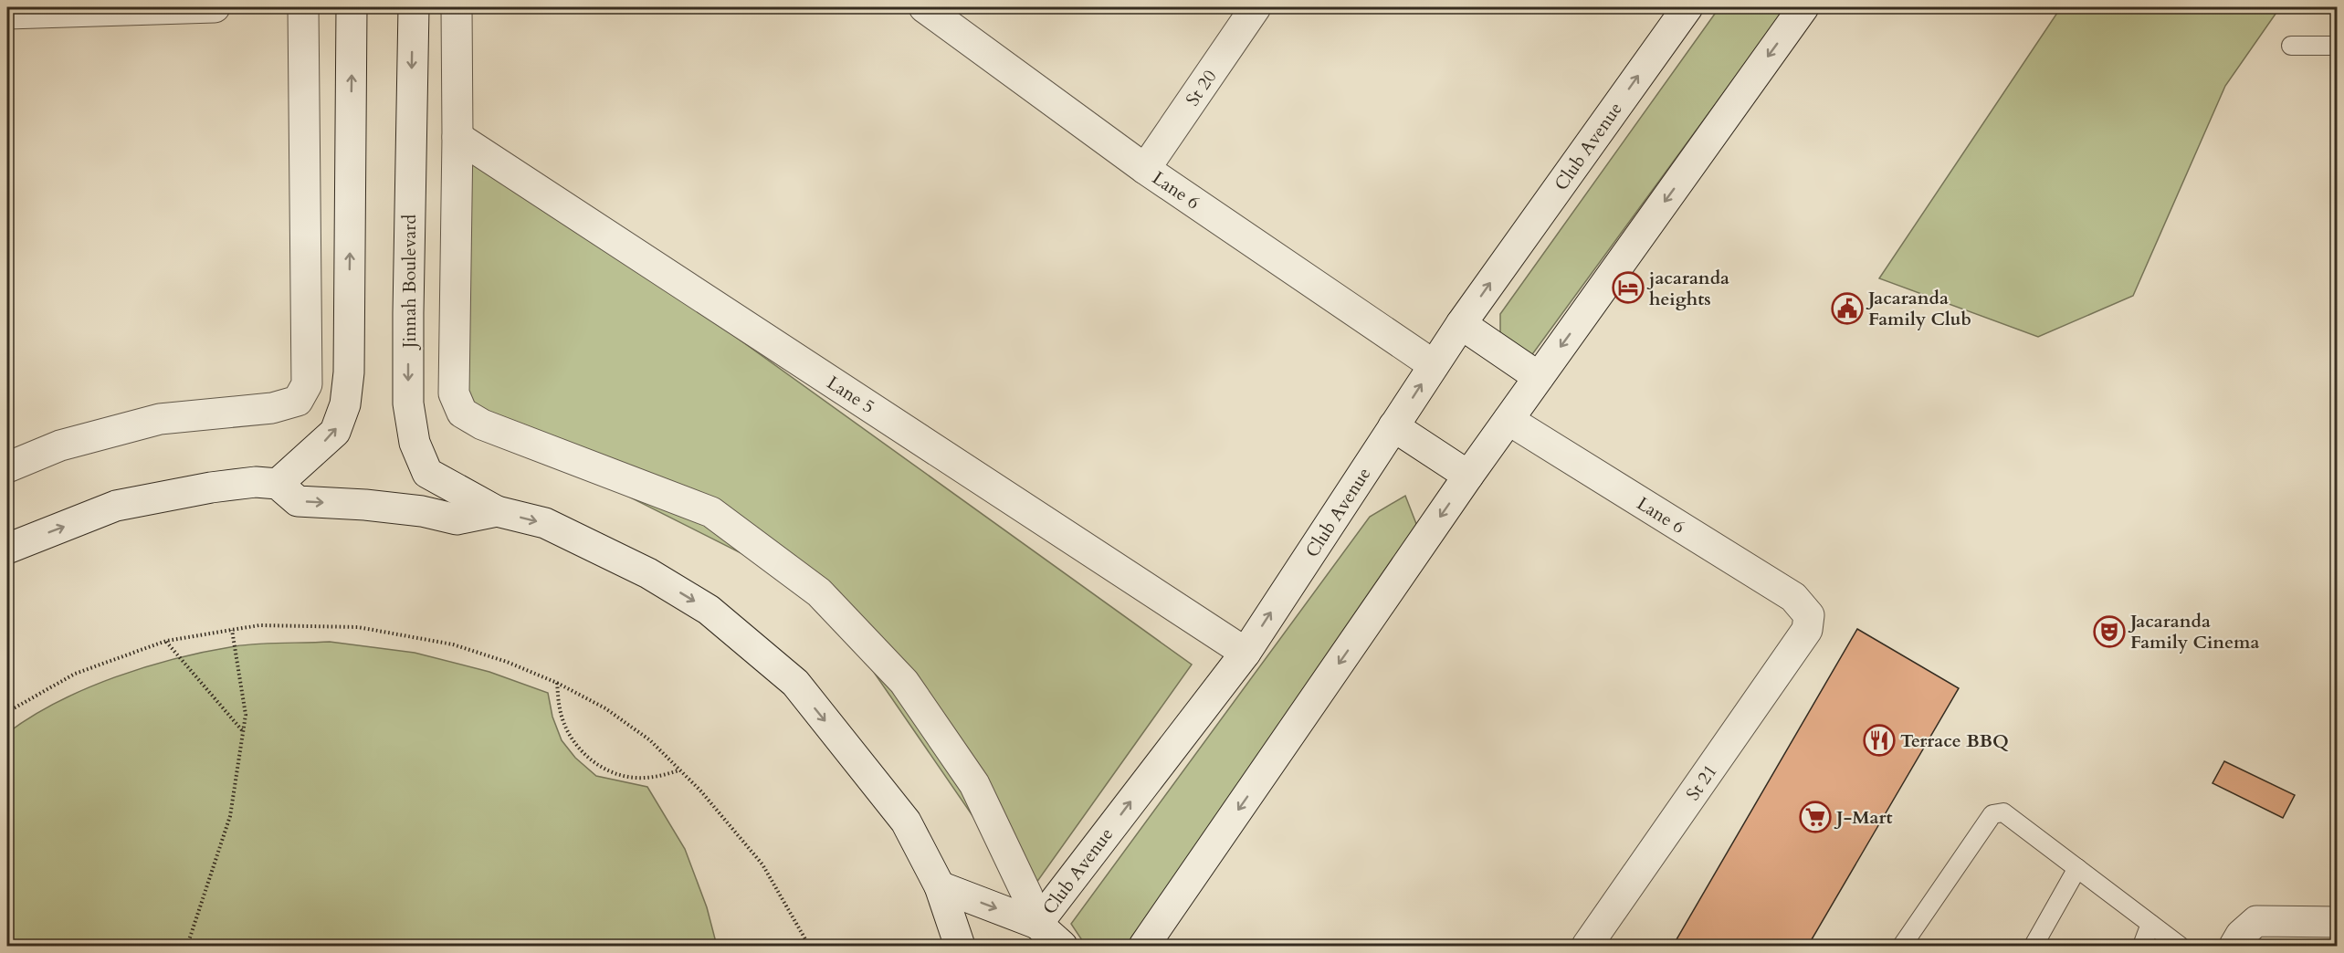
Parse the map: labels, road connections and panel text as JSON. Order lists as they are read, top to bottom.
{
  "streets": {
    "street": [
      "St 20",
      "Club Avenue",
      "Lane 6",
      "Jinnah Boulevard",
      "Lane 5",
      "St 21"
    ]
  },
  "crossings": [
    ["St 20", "Lane 6"],
    ["Club Avenue", "Lane 6"],
    ["Club Avenue", "Lane 5"],
    ["Lane 6", "St 21"]
  ],
  "places": {
    "hotel": ["jacaranda heights"],
    "public building": ["Jacaranda Family Club"],
    "theatre": ["Jacaranda Family Cinema"],
    "restaurant": ["Terrace BBQ"],
    "supermarket": ["J-Mart"]
  }
}
